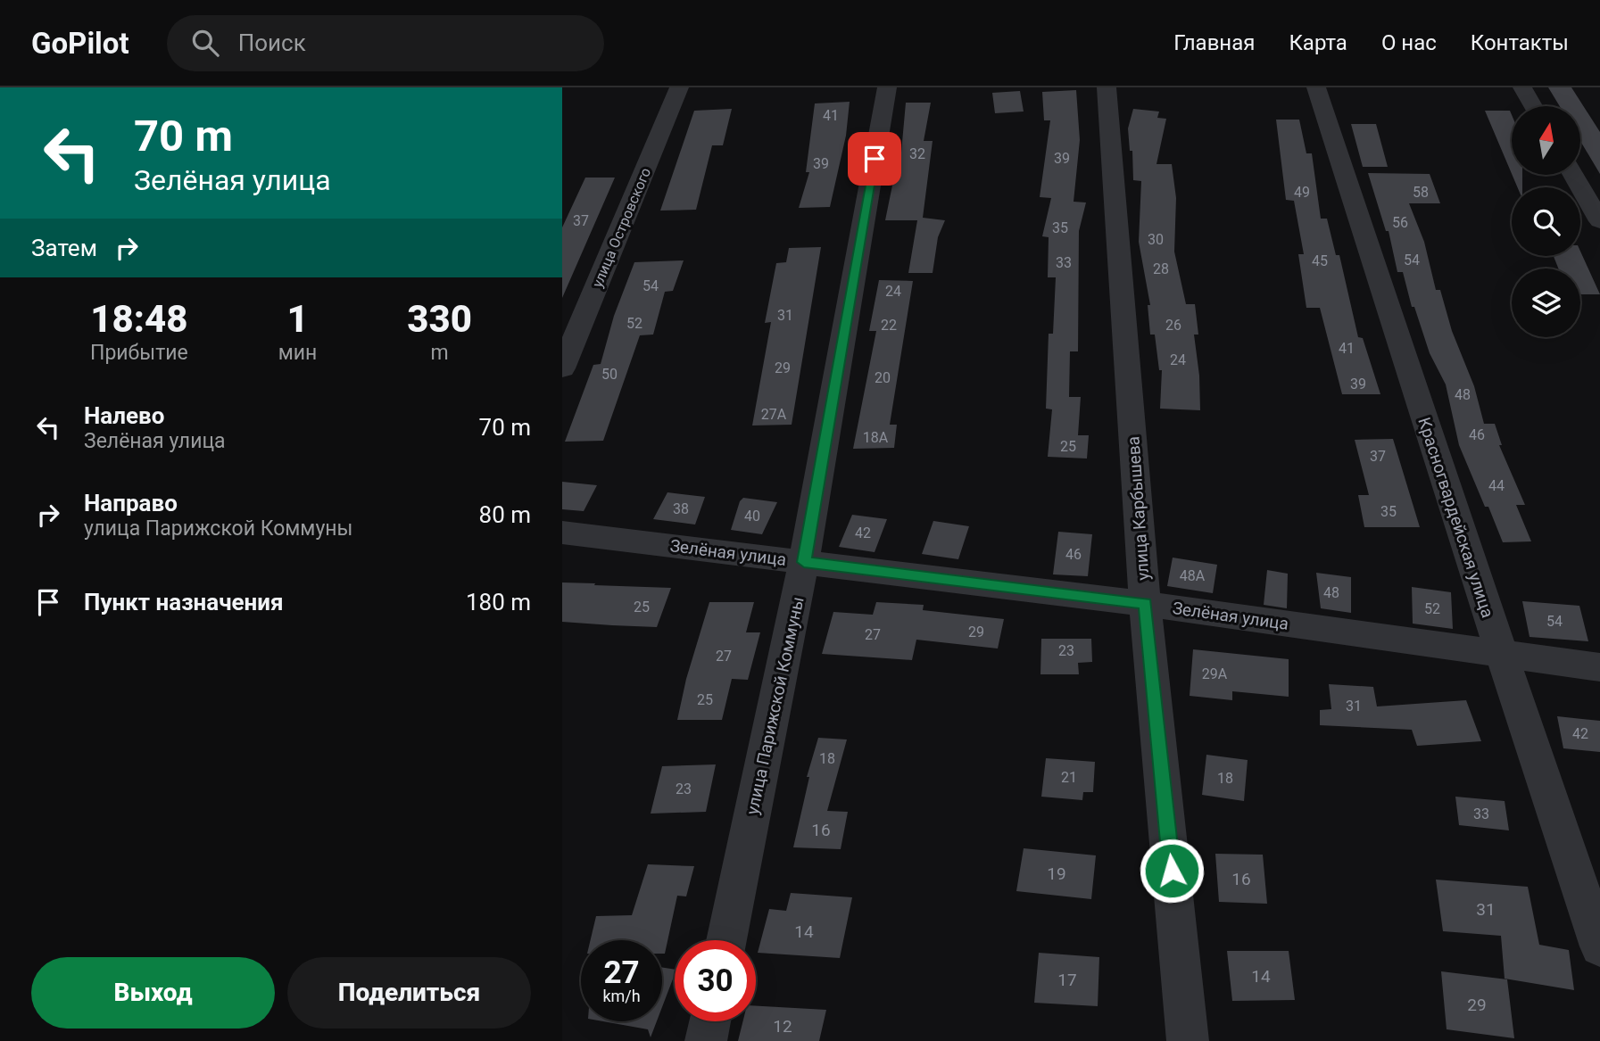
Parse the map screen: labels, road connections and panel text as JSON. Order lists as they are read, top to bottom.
{
  "streets": {
    "street": [
      "улица Островского",
      "улица Карбышева",
      "Красногвардейская улица",
      "Зелёная улица",
      "улица Парижской Коммуны"
    ]
  },
  "crossings": [
    ["улица Карбышева", "Зелёная улица"],
    ["Красногвардейская улица", "Зелёная улица"],
    ["Зелёная улица", "улица Парижской Коммуны"]
  ],
  "house_numbers": [
    "41",
    "32",
    "39",
    "39",
    "49",
    "58",
    "37",
    "56",
    "35",
    "30",
    "54",
    "45",
    "33",
    "28",
    "54",
    "24",
    "31",
    "52",
    "22",
    "26",
    "41",
    "24",
    "29",
    "50",
    "20",
    "39",
    "48",
    "27А",
    "46",
    "18А",
    "25",
    "37",
    "44",
    "38",
    "35",
    "40",
    "42",
    "46",
    "48А",
    "48",
    "25",
    "52",
    "54",
    "29",
    "27",
    "23",
    "27",
    "29А",
    "25",
    "31",
    "42",
    "18",
    "21",
    "18",
    "23",
    "33",
    "16",
    "19",
    "16",
    "31",
    "14",
    "14",
    "17",
    "29",
    "12"
  ],
  "north": "top",
  "page": {
    "header": "GoPilot",
    "search": "Поиск",
    "nav": [
      "Главная",
      "Карта",
      "О нас",
      "Контакты"
    ],
    "turn": ["70 m", "Зелёная улица"],
    "then": "Затем",
    "eta": [
      "18:48",
      "Прибытие",
      "1",
      "мин",
      "330",
      "m"
    ],
    "list": [
      {
        "name": "Налево",
        "note": "Зелёная улица",
        "value": "70 m"
      },
      {
        "name": "Направо",
        "note": "улица Парижской Коммуны",
        "value": "80 m"
      },
      {
        "name": "Пункт назначения",
        "value": "180 m"
      }
    ],
    "speed": "27 km/h",
    "limit": "30",
    "buttons": ["Выход", "Поделиться"]
  }
}
